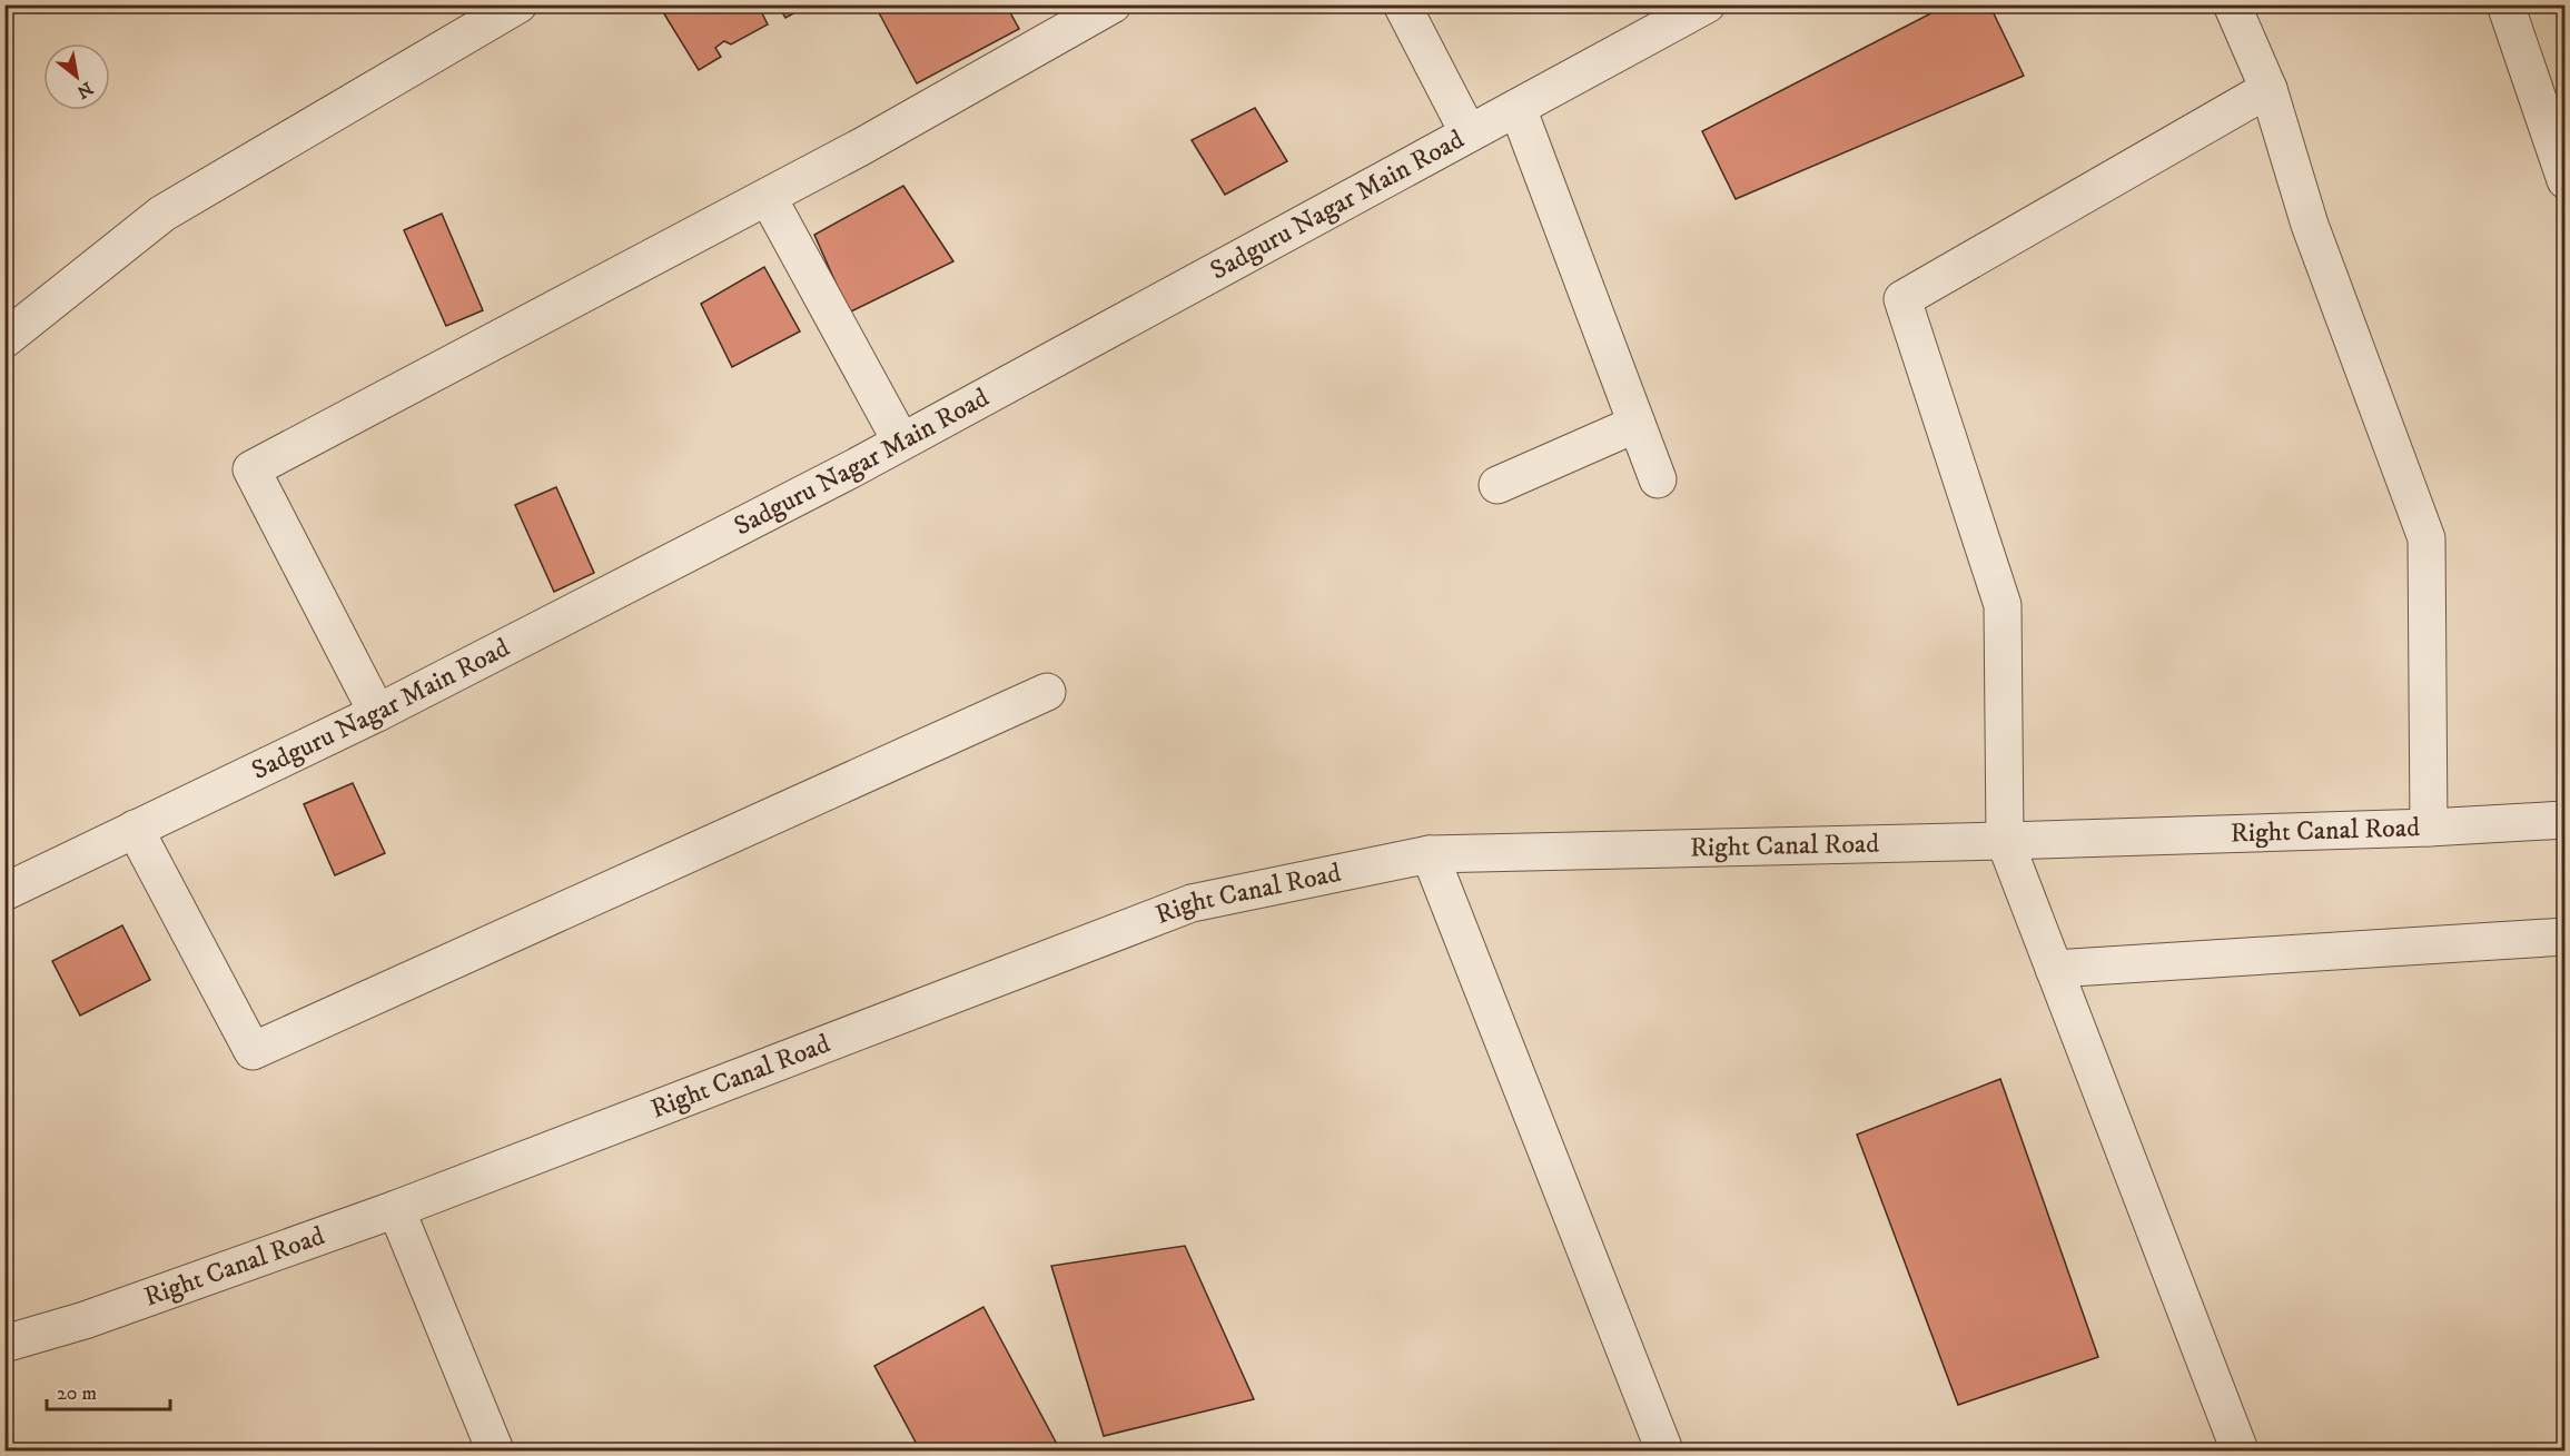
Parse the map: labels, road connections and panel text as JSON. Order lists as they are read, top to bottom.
{
  "streets": {
    "street": ["Sadguru Nagar Main Road", "Right Canal Road"]
  },
  "scale_bar": "20 m",
  "north": "bottom right"
}
